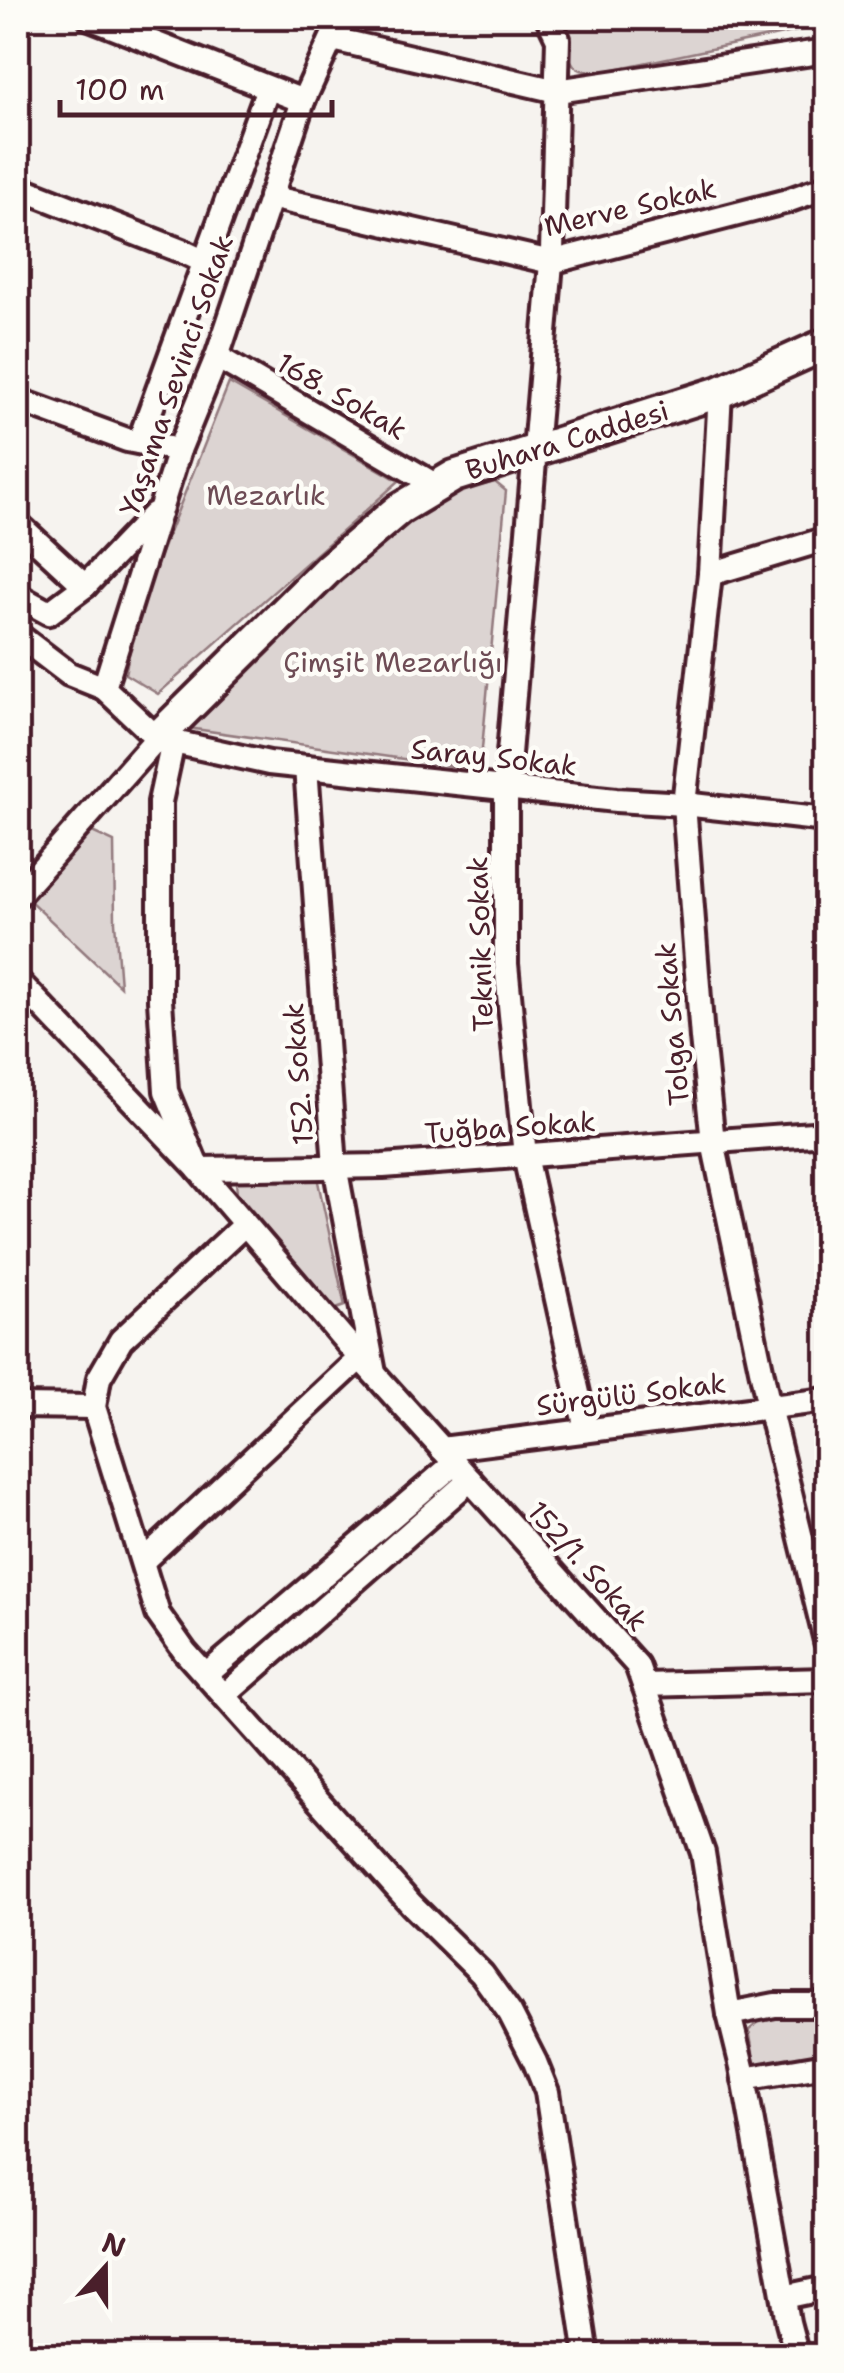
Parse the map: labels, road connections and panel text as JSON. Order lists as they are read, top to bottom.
{
  "streets": {
    "main road": ["Buhara Caddesi"],
    "street": [
      "Merve Sokak",
      "Yaşama Sevinci Sokak",
      "168. Sokak",
      "Saray Sokak",
      "Teknik Sokak",
      "Tolga Sokak",
      "152. Sokak",
      "Tuğba Sokak",
      "Sürgülü Sokak",
      "152/1. Sokak"
    ]
  },
  "crossings": [
    ["Merve Sokak", "Yaşama Sevinci Sokak"],
    ["Merve Sokak", "Teknik Sokak"],
    ["Yaşama Sevinci Sokak", "168. Sokak"],
    ["168. Sokak", "Buhara Caddesi"],
    ["Buhara Caddesi", "Saray Sokak"],
    ["Buhara Caddesi", "Teknik Sokak"],
    ["Buhara Caddesi", "Tolga Sokak"],
    ["Saray Sokak", "Teknik Sokak"],
    ["Saray Sokak", "Tolga Sokak"],
    ["Saray Sokak", "152. Sokak"],
    ["Teknik Sokak", "Tuğba Sokak"],
    ["Teknik Sokak", "Sürgülü Sokak"],
    ["Tolga Sokak", "Tuğba Sokak"],
    ["Tolga Sokak", "Sürgülü Sokak"],
    ["152. Sokak", "Tuğba Sokak"],
    ["152. Sokak", "152/1. Sokak"],
    ["Tuğba Sokak", "152/1. Sokak"],
    ["Sürgülü Sokak", "152/1. Sokak"]
  ],
  "parks": ["Mezarlık", "Çimşit Mezarlığı"],
  "scale_bar": "100 m",
  "north": "top"
}
